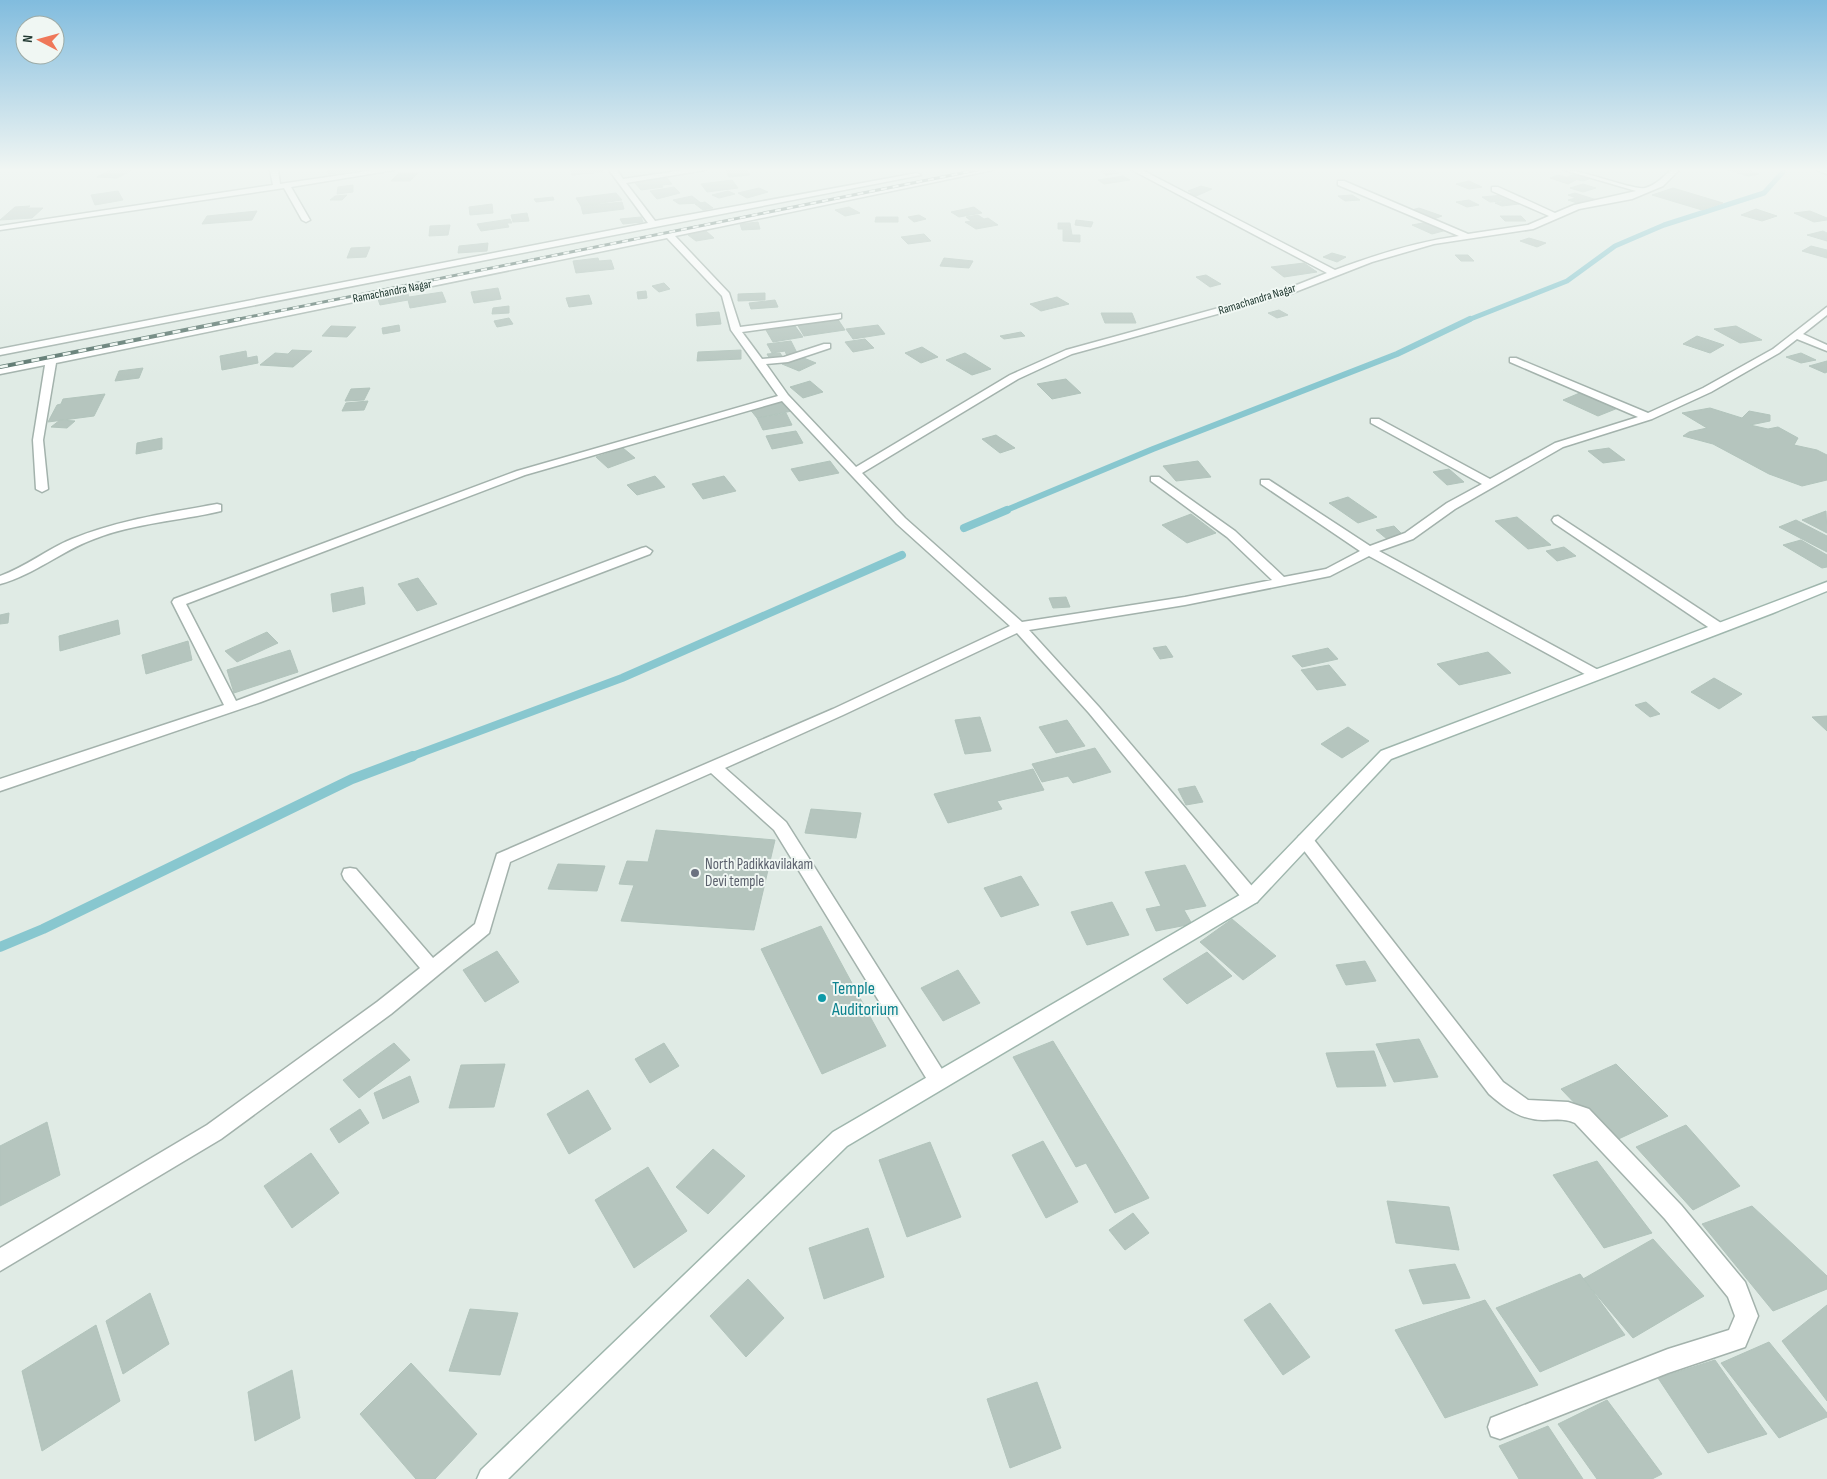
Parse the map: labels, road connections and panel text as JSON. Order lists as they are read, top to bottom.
{
  "streets": {
    "street": ["Ramachandra Nagar"]
  },
  "places": ["North Padikkavilakam Devi temple", "Temple Auditorium"],
  "north": "left"
}
